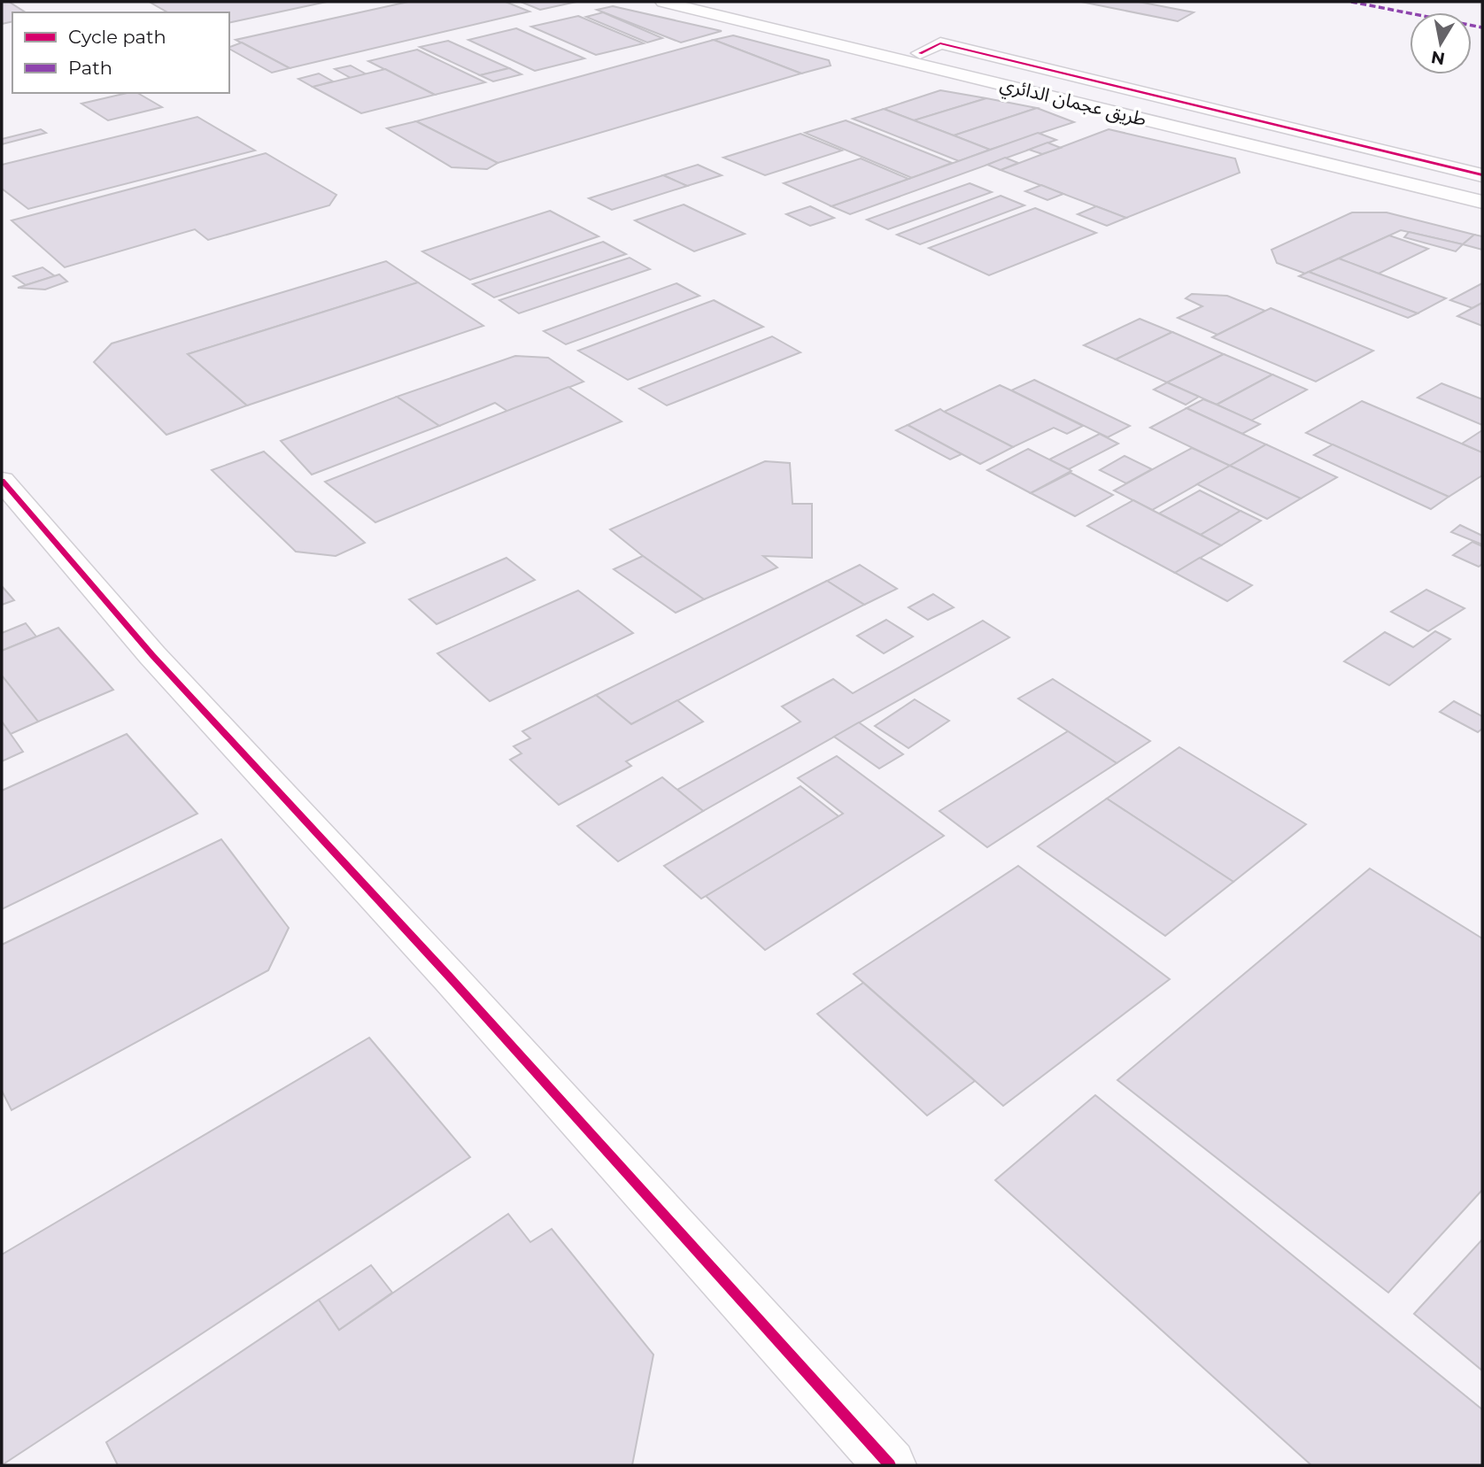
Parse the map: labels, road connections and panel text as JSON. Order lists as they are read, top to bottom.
{
  "streets": {
    "main road": ["طريق عجمان الدائري"]
  },
  "legend": ["Cycle path", "Path"],
  "north": "bottom"
}
